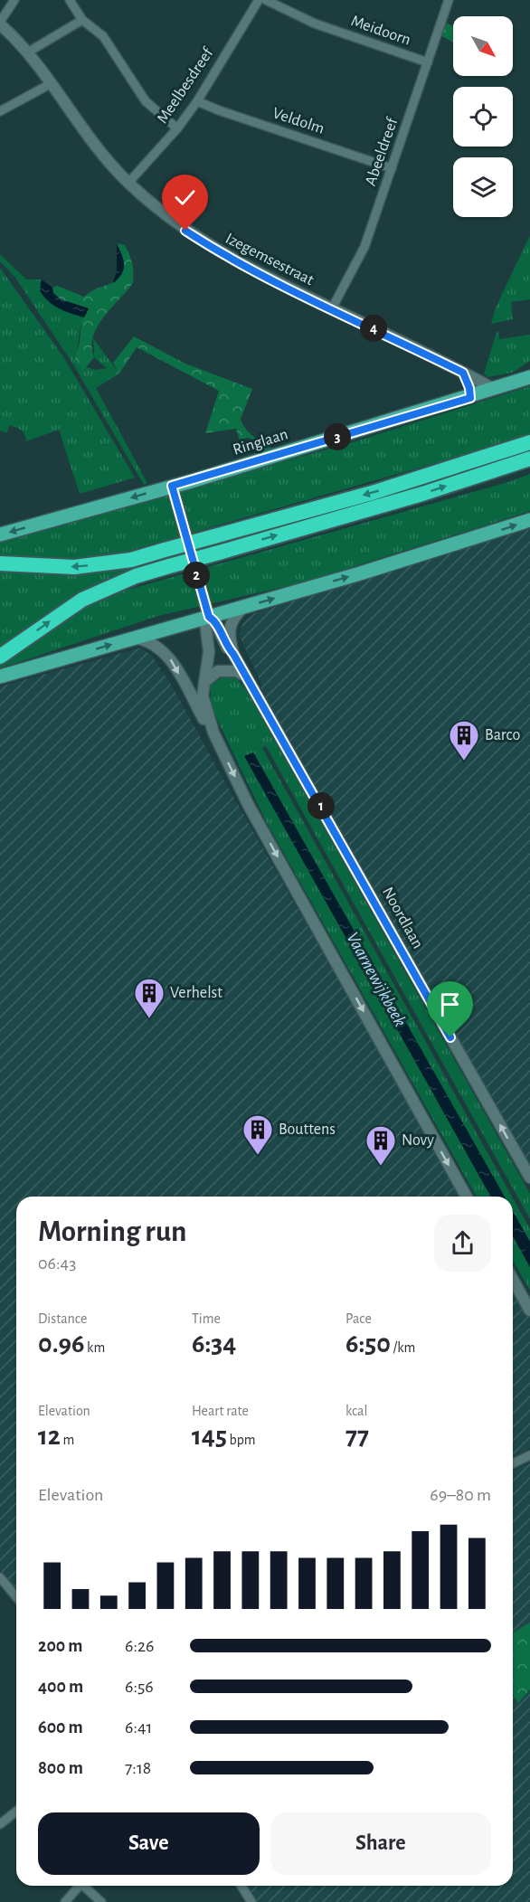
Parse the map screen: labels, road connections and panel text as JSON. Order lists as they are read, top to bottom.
{
  "streets": {
    "main road": ["Ringlaan"],
    "street": [
      "Meidoorn",
      "Meelbesdreef",
      "Veldolm",
      "Abeeldreef",
      "Izegemsestraat",
      "Noordlaan"
    ]
  },
  "crossings": [
    ["Meidoorn", "Abeeldreef"],
    ["Meelbesdreef", "Veldolm"],
    ["Meelbesdreef", "Izegemsestraat"],
    ["Veldolm", "Abeeldreef"],
    ["Abeeldreef", "Izegemsestraat"],
    ["Izegemsestraat", "Ringlaan"],
    ["Ringlaan", "Noordlaan"]
  ],
  "water": ["Vaarnewijkbeek"],
  "places": {
    "building": [
      "Barco",
      "Verhelst",
      "Bouttens",
      "Novy"
    ]
  },
  "north": "bottom right",
  "page": {
    "pins": [
      "4",
      "3",
      "2",
      "1"
    ],
    "heading": ["Morning run", "06:43"],
    "stats": [
      ["Distance", "0.96 km"],
      ["Time", "6:34"],
      ["Pace", "6:50 /km"],
      ["Elevation", "12 m"],
      ["Heart rate", "145 bpm"],
      ["kcal", "77"]
    ],
    "chart": ["Elevation", "69–80 m"],
    "list": [
      {
        "name": "200 m",
        "note": "6:26"
      },
      {
        "name": "400 m",
        "note": "6:56"
      },
      {
        "name": "600 m",
        "note": "6:41"
      },
      {
        "name": "800 m",
        "note": "7:18"
      }
    ],
    "buttons": ["Save", "Share"]
  }
}
